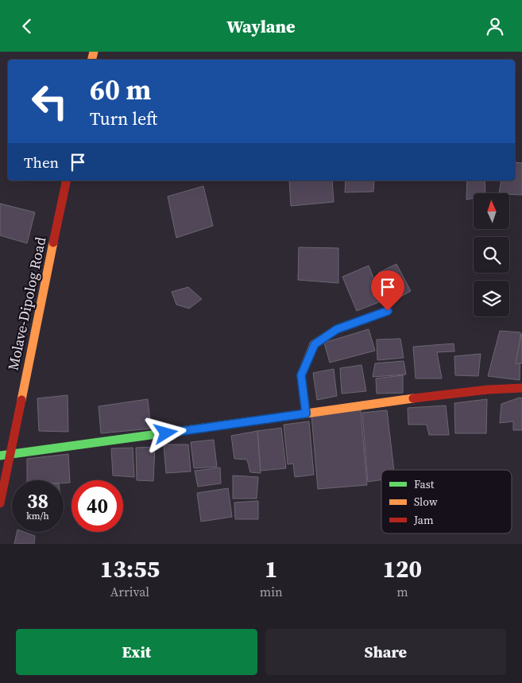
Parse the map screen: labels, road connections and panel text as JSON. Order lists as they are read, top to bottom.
{
  "streets": {
    "main road": ["Molave-Dipolog Road"]
  },
  "legend": ["Fast", "Slow", "Jam"],
  "north": "top",
  "page": {
    "header": "Waylane",
    "turn": ["60 m", "Turn left"],
    "then": "Then",
    "speed": "38 km/h",
    "limit": "40",
    "eta": [
      "13:55",
      "Arrival",
      "1",
      "min",
      "120",
      "m"
    ],
    "buttons": ["Exit", "Share"]
  }
}
